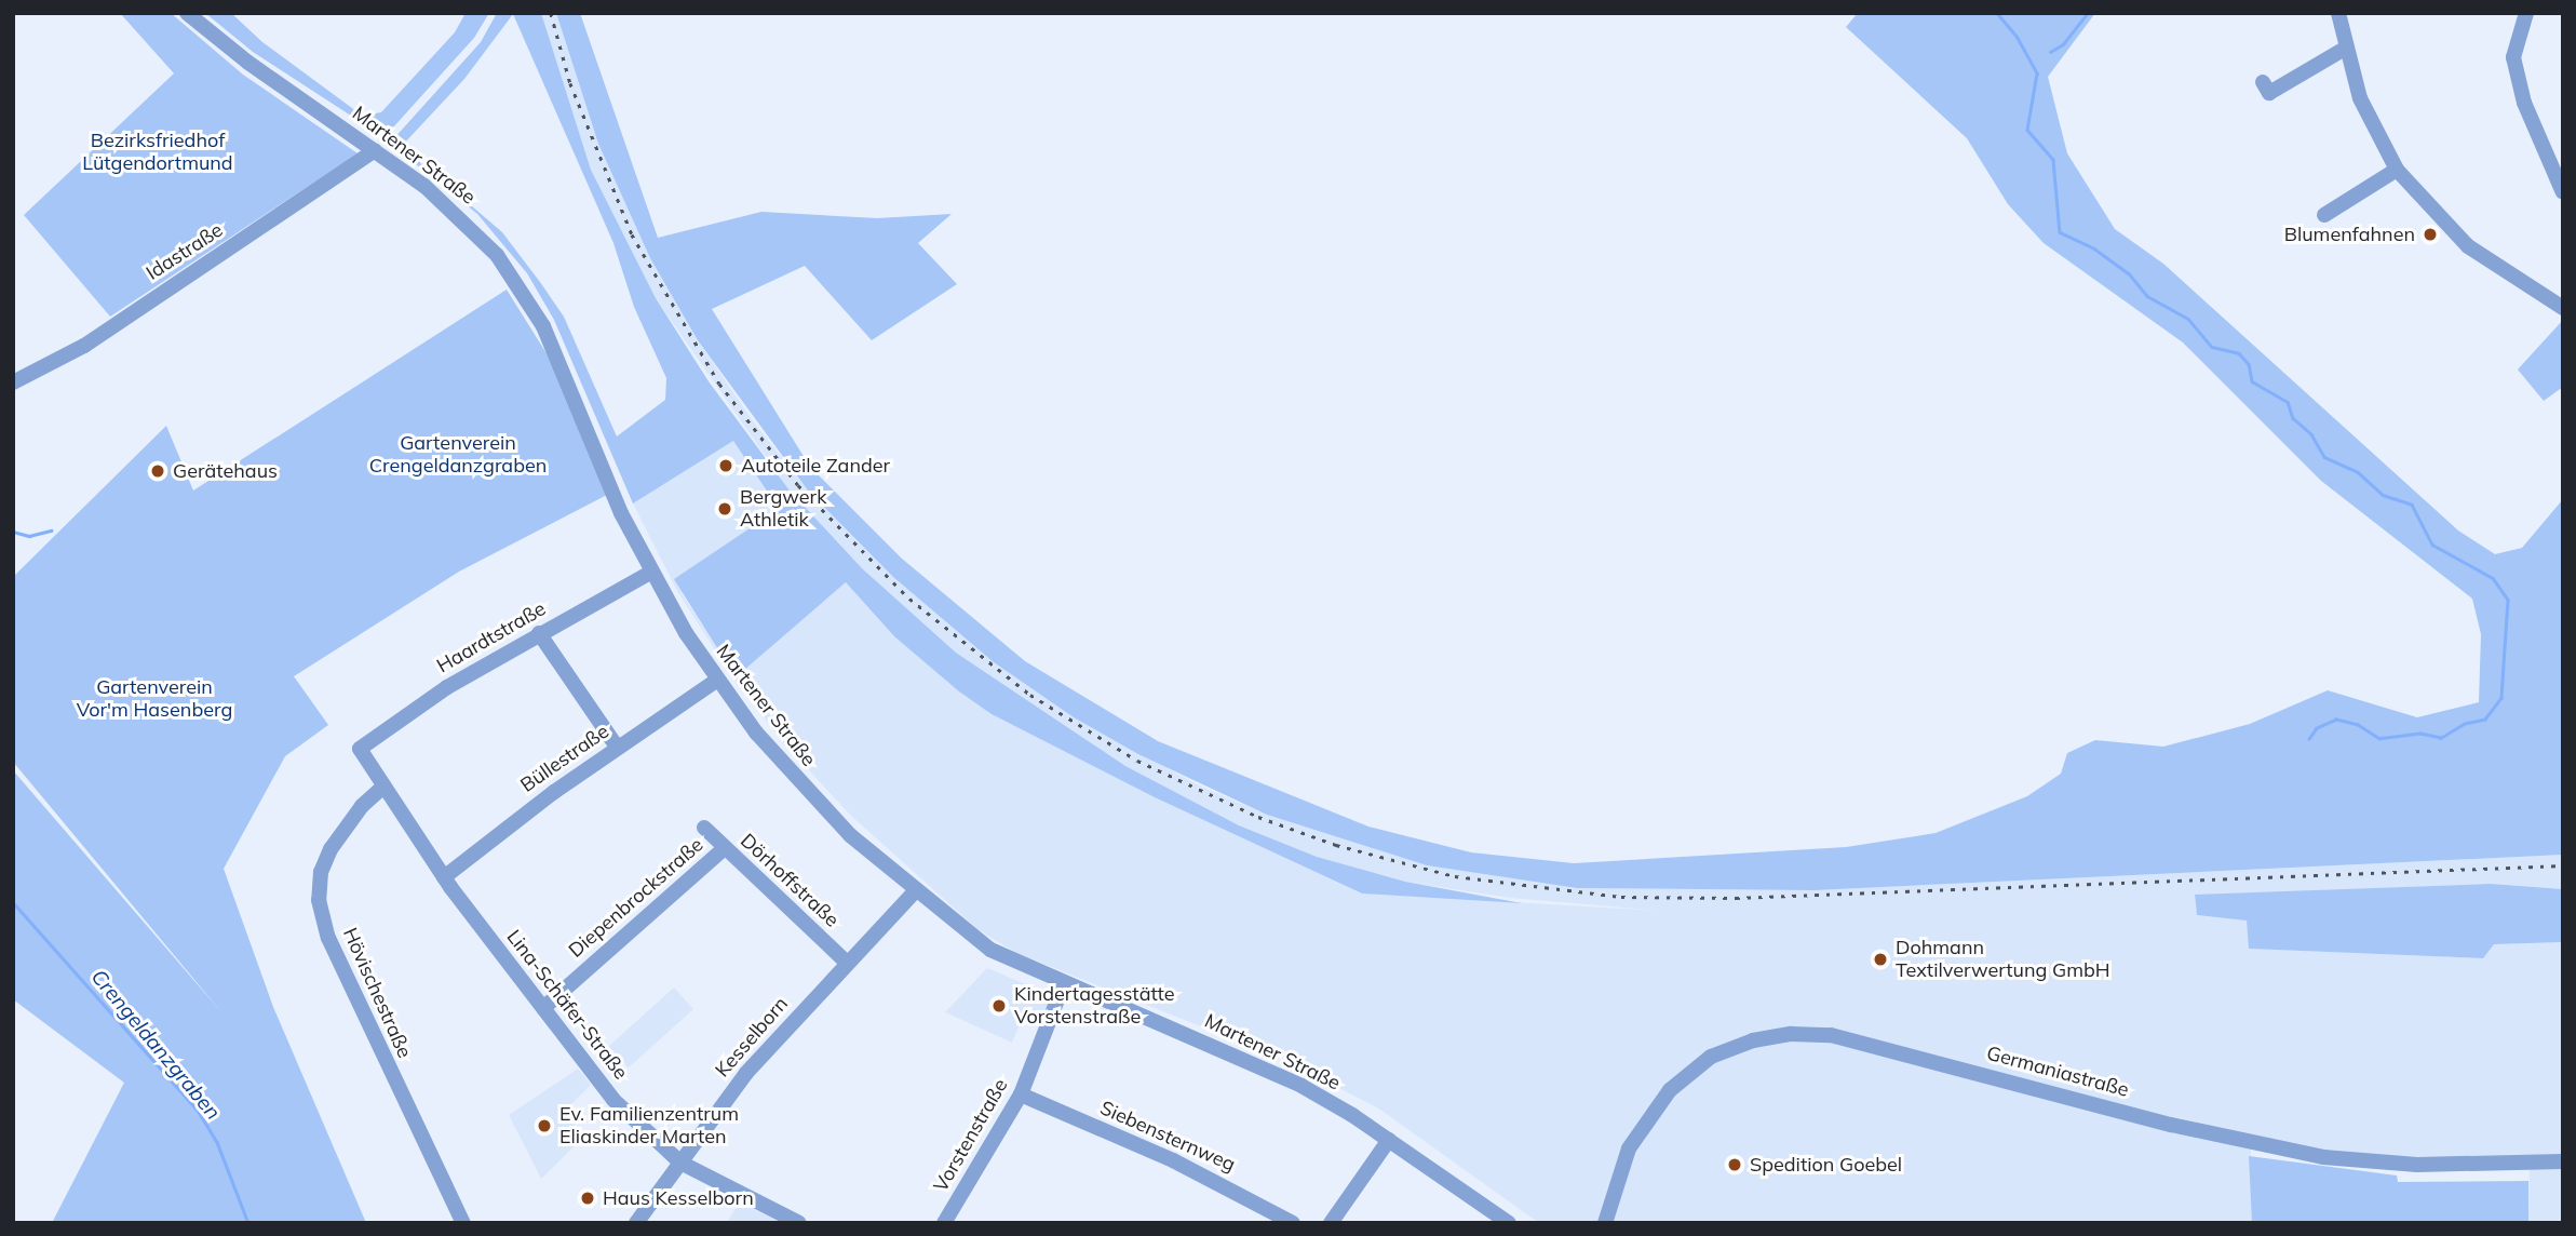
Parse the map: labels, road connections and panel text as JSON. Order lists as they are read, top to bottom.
{
  "streets": {
    "street": [
      "Martener Straße",
      "Idastraße",
      "Haardtstraße",
      "Büllestraße",
      "Dörhoffstraße",
      "Diepenbrockstraße",
      "Hövischestraße",
      "Lina-Schäfer-Straße",
      "Kesselborn",
      "Germaniastraße",
      "Vorstenstraße",
      "Siebensternweg"
    ]
  },
  "crossings": [
    ["Martener Straße", "Idastraße"],
    ["Martener Straße", "Haardtstraße"],
    ["Martener Straße", "Büllestraße"],
    ["Martener Straße", "Kesselborn"],
    ["Martener Straße", "Vorstenstraße"],
    ["Haardtstraße", "Lina-Schäfer-Straße"],
    ["Büllestraße", "Lina-Schäfer-Straße"],
    ["Dörhoffstraße", "Diepenbrockstraße"],
    ["Dörhoffstraße", "Kesselborn"],
    ["Diepenbrockstraße", "Lina-Schäfer-Straße"],
    ["Hövischestraße", "Lina-Schäfer-Straße"],
    ["Lina-Schäfer-Straße", "Kesselborn"],
    ["Vorstenstraße", "Siebensternweg"]
  ],
  "water": ["Crengeldanzgraben"],
  "parks": ["Bezirksfriedhof Lütgendortmund", "Gartenverein Crengeldanzgraben", "Gartenverein Vor'm Hasenberg"],
  "places": [
    "Blumenfahnen",
    "Autoteile Zander",
    "Gerätehaus",
    "Bergwerk Athletik",
    "Dohmann Textilverwertung GmbH",
    "Kindertagesstätte Vorstenstraße",
    "Ev. Familienzentrum Eliaskinder Marten",
    "Spedition Goebel",
    "Haus Kesselborn"
  ]
}
